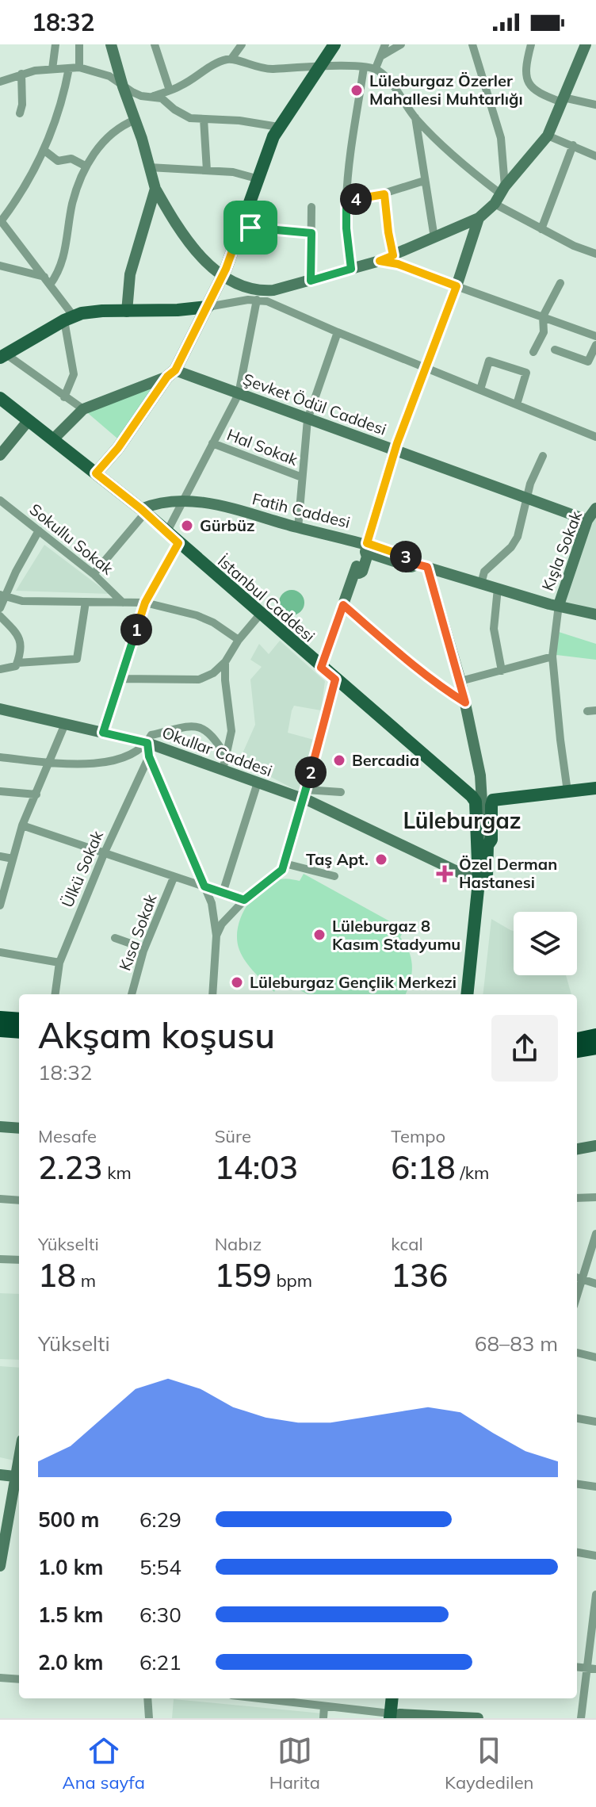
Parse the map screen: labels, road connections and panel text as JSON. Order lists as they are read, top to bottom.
{
  "streets": {
    "main road": [
      "Şevket Ödül Caddesi",
      "Fatih Caddesi",
      "Kışla Sokak",
      "İstanbul Caddesi",
      "Okullar Caddesi"
    ],
    "street": [
      "Hal Sokak",
      "Sokullu Sokak",
      "Ülkü Sokak",
      "Kısa Sokak"
    ]
  },
  "crossings": [
    ["Şevket Ödül Caddesi", "Kışla Sokak"],
    ["Fatih Caddesi", "Kışla Sokak"],
    ["Fatih Caddesi", "İstanbul Caddesi"],
    ["İstanbul Caddesi", "Okullar Caddesi"]
  ],
  "districts": ["Lüleburgaz"],
  "places": {
    "other": [
      "Lüleburgaz Özerler Mahallesi Muhtarlığı",
      "Gürbüz",
      "Bercadia",
      "Taş Apt.",
      "Lüleburgaz 8 Kasım Stadyumu",
      "Lüleburgaz Gençlik Merkezi"
    ],
    "health": ["Özel Derman Hastanesi"]
  },
  "page": {
    "status": "18:32",
    "pins": [
      "4",
      "3",
      "1",
      "2"
    ],
    "heading": ["Akşam koşusu", "18:32"],
    "stats": [
      ["Mesafe", "2.23 km"],
      ["Süre", "14:03"],
      ["Tempo", "6:18 /km"],
      ["Yükselti", "18 m"],
      ["Nabız", "159 bpm"],
      ["kcal", "136"]
    ],
    "chart": ["Yükselti", "68–83 m"],
    "list": [
      {
        "name": "500 m",
        "note": "6:29"
      },
      {
        "name": "1.0 km",
        "note": "5:54"
      },
      {
        "name": "1.5 km",
        "note": "6:30"
      },
      {
        "name": "2.0 km",
        "note": "6:21"
      }
    ],
    "tabs": ["Ana sayfa", "Harita", "Kaydedilen"]
  }
}
